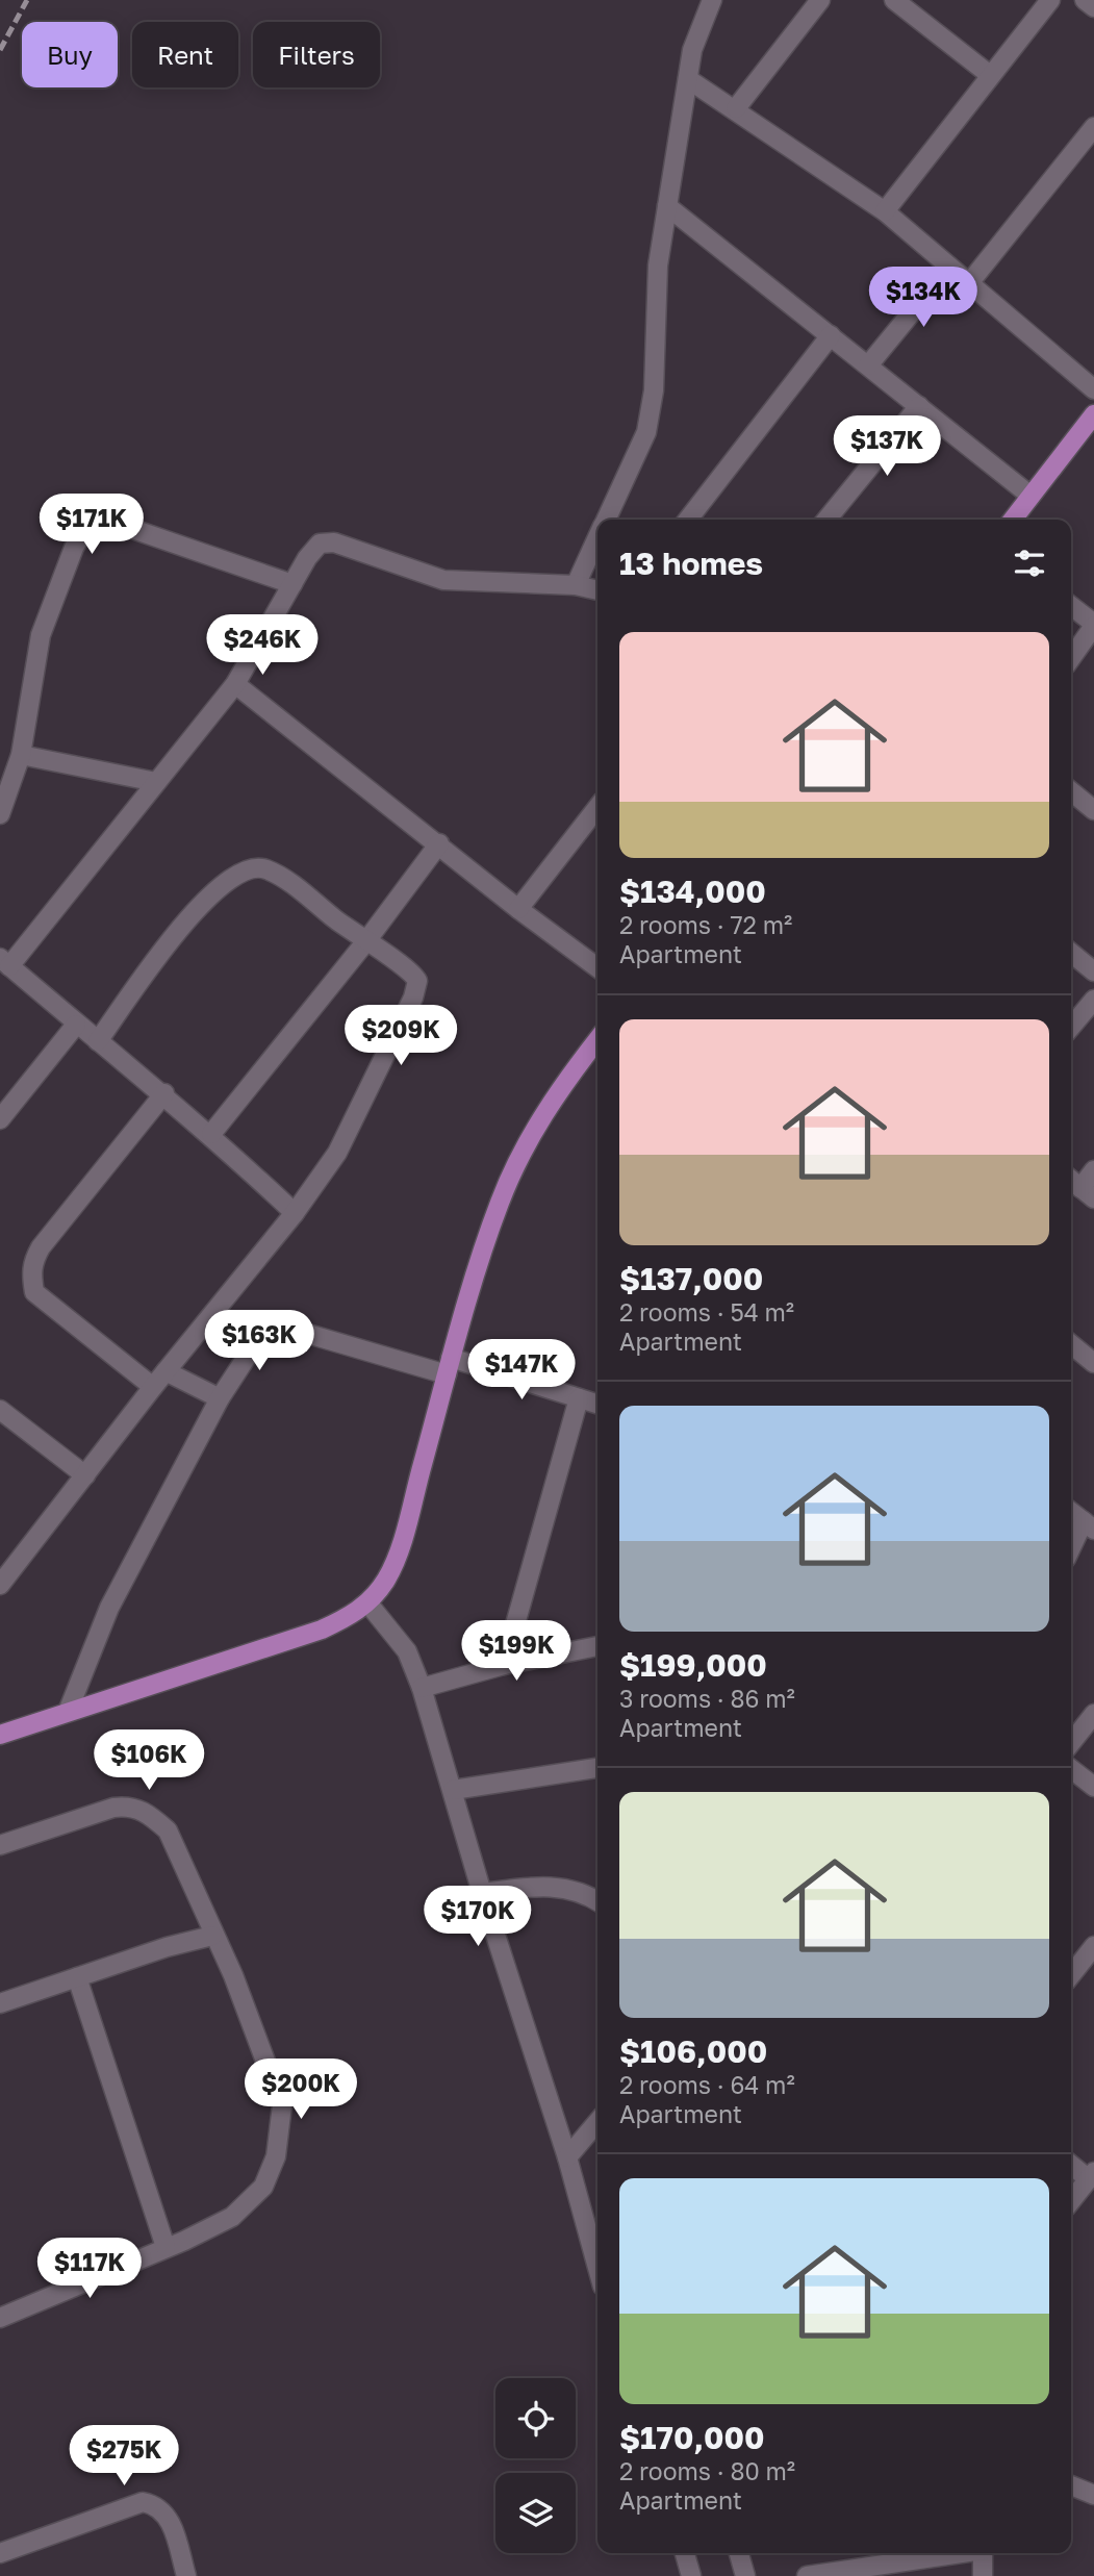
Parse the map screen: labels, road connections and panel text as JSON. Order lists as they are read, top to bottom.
{
  "page": {
    "chip": ["Buy", "Rent", "Filters"],
    "price": [
      "$134K",
      "$137K",
      "$171K",
      "$246K",
      "$209K",
      "$163K",
      "$147K",
      "$199K",
      "$106K",
      "$170K",
      "$200K",
      "$117K",
      "$275K"
    ],
    "heading": "13 homes",
    "list": [
      {
        "name": "$134,000",
        "note": "2 rooms · 72 m² · Apartment"
      },
      {
        "name": "$137,000",
        "note": "2 rooms · 54 m² · Apartment"
      },
      {
        "name": "$199,000",
        "note": "3 rooms · 86 m² · Apartment"
      },
      {
        "name": "$106,000",
        "note": "2 rooms · 64 m² · Apartment"
      },
      {
        "name": "$170,000",
        "note": "2 rooms · 80 m² · Apartment"
      }
    ]
  }
}
